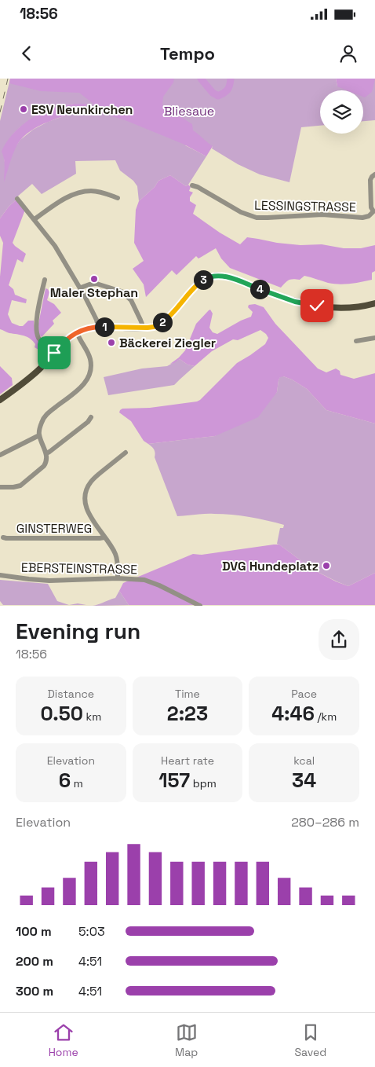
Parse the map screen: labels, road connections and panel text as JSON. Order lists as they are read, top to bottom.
{
  "streets": {
    "street": ["LESSINGSTRASSE", "GINSTERWEG", "EBERSTEINSTRASSE"]
  },
  "parks": ["Bliesaue"],
  "places": [
    "ESV Neunkirchen",
    "Maler Stephan",
    "Bäckerei Ziegler",
    "DVG Hundeplatz"
  ],
  "page": {
    "status": "18:56",
    "header": "Tempo",
    "pins": [
      "3",
      "4",
      "2",
      "1"
    ],
    "heading": ["Evening run", "18:56"],
    "stats": [
      ["Distance", "0.50 km"],
      ["Time", "2:23"],
      ["Pace", "4:46 /km"],
      ["Elevation", "6 m"],
      ["Heart rate", "157 bpm"],
      ["kcal", "34"]
    ],
    "chart": ["Elevation", "280–286 m"],
    "list": [
      {
        "name": "100 m",
        "note": "5:03"
      },
      {
        "name": "200 m",
        "note": "4:51"
      },
      {
        "name": "300 m",
        "note": "4:51"
      }
    ],
    "tabs": ["Home", "Map", "Saved"]
  }
}
